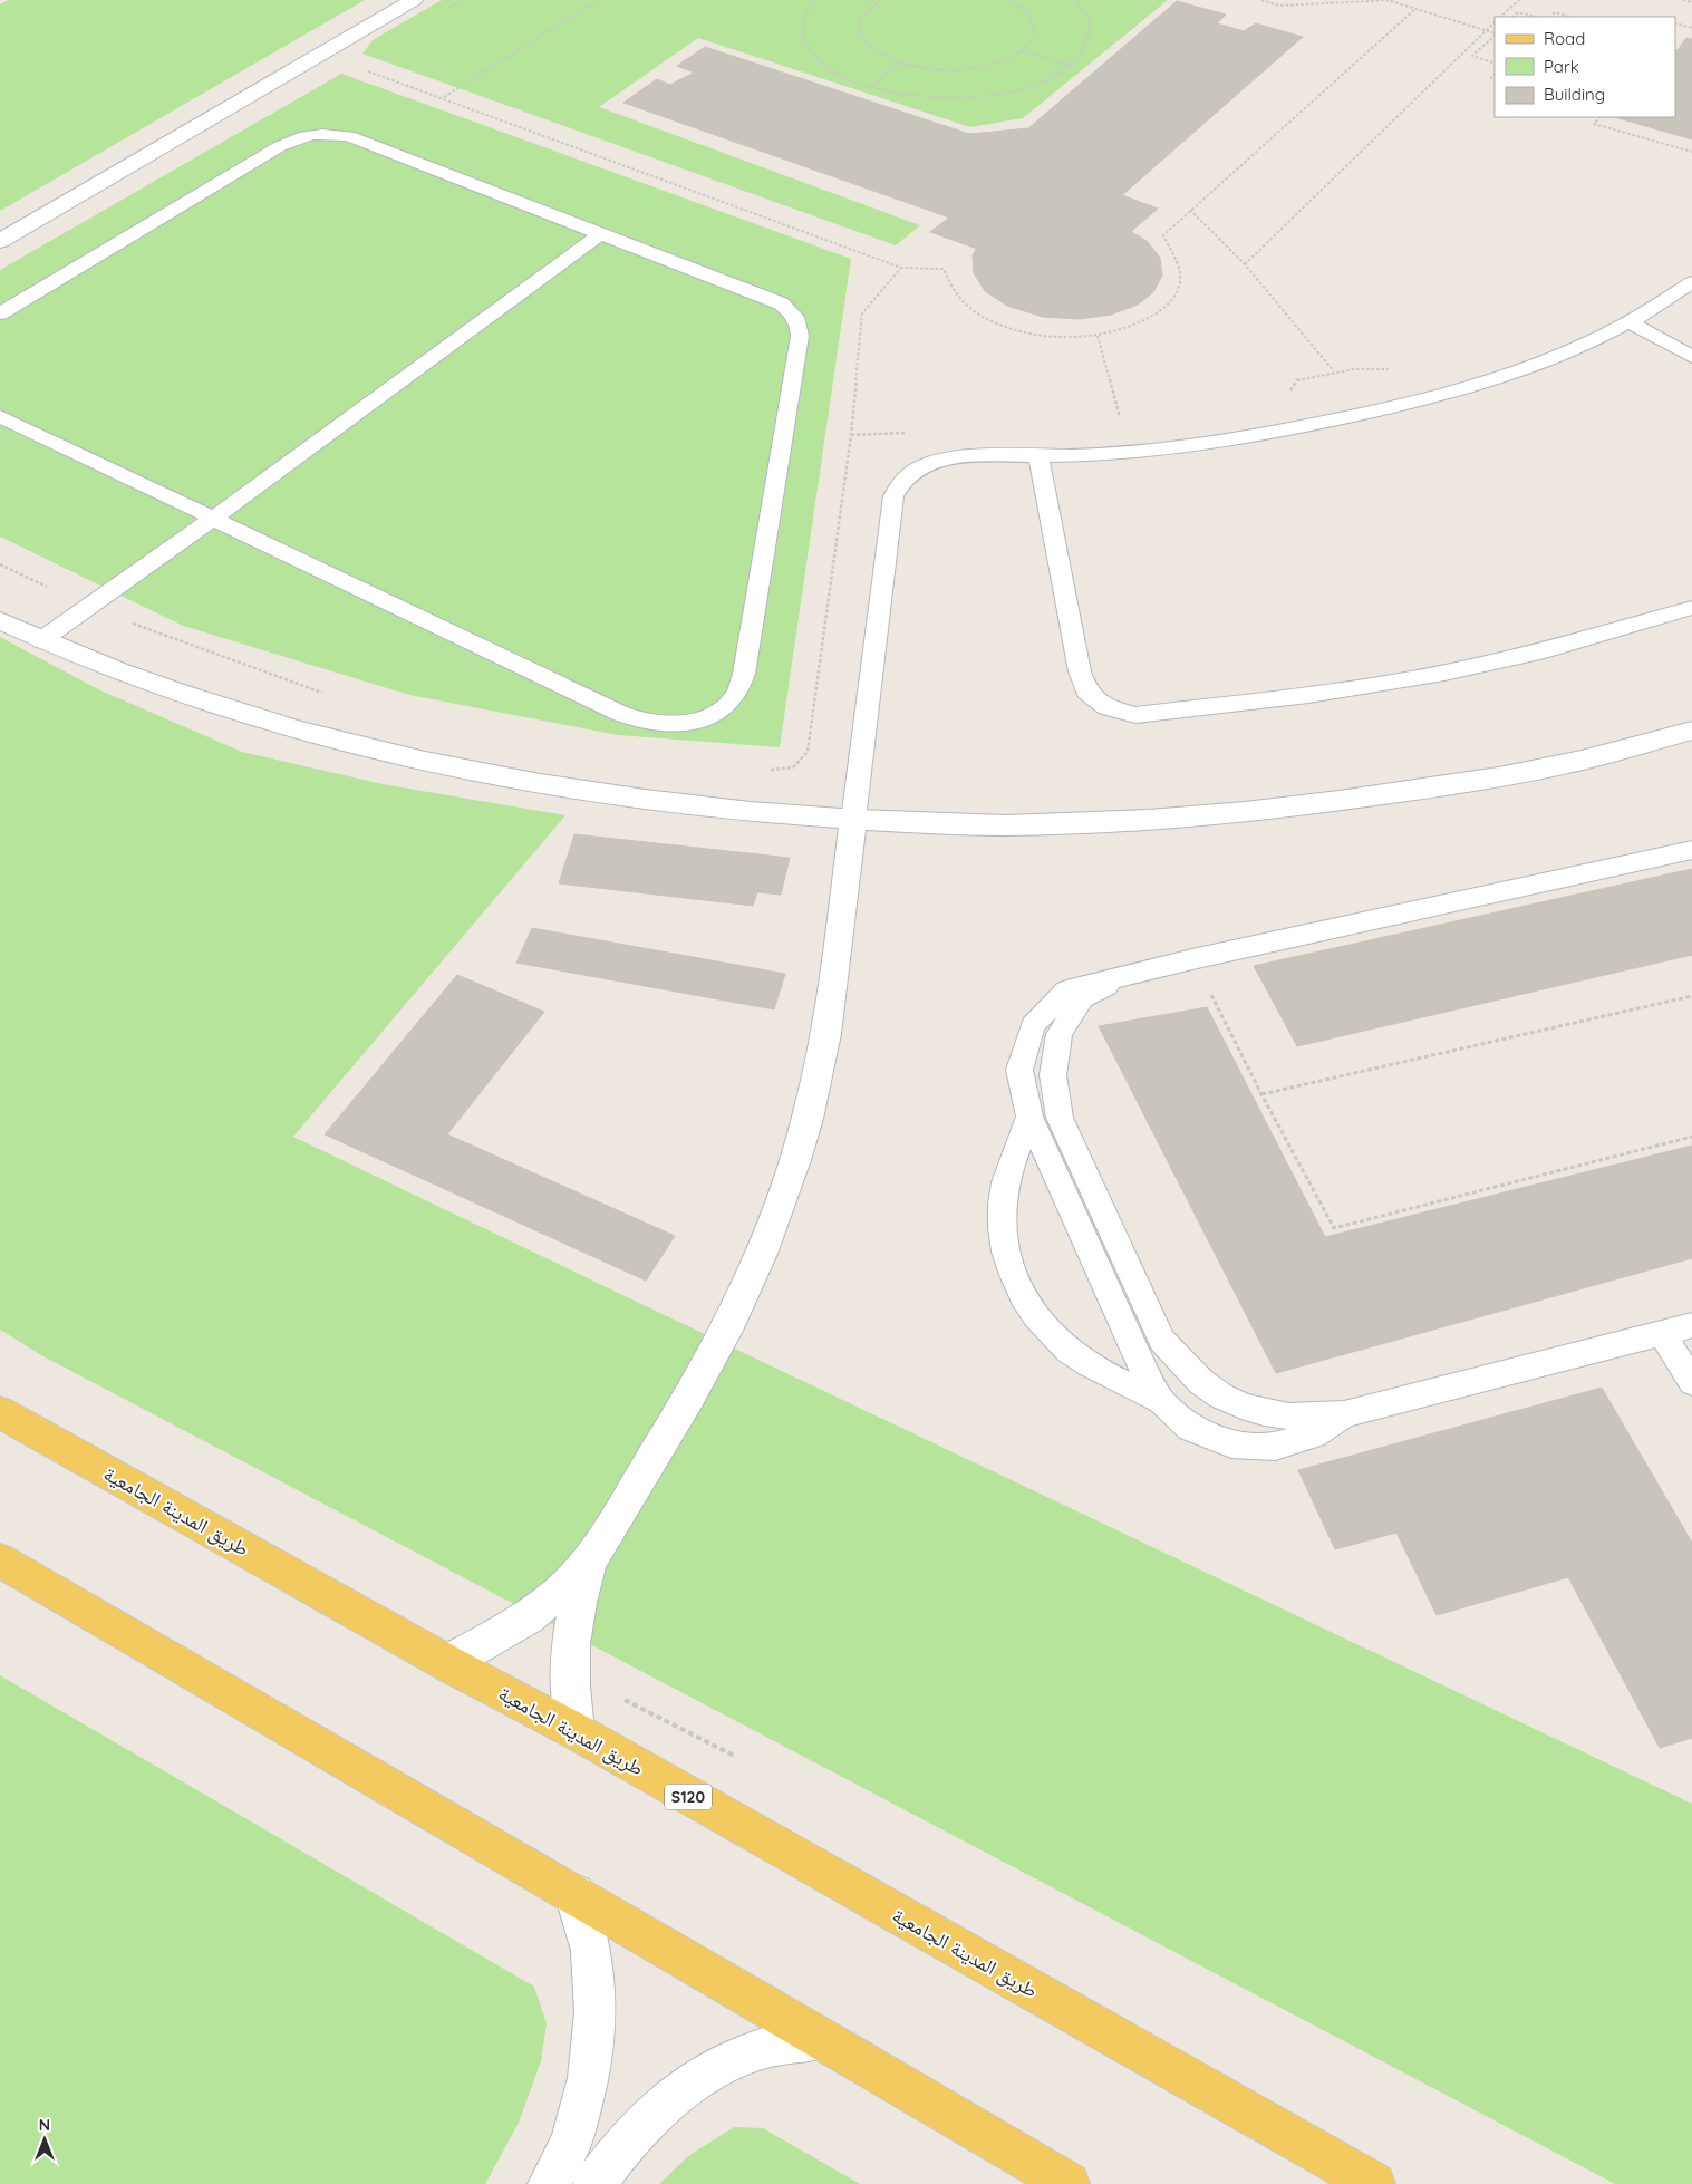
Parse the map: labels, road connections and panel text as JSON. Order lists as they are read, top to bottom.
{
  "streets": {
    "main road": ["طريق المدينة الجامعية", "S120"]
  },
  "legend": ["Road", "Park", "Building"],
  "north": "top"
}
